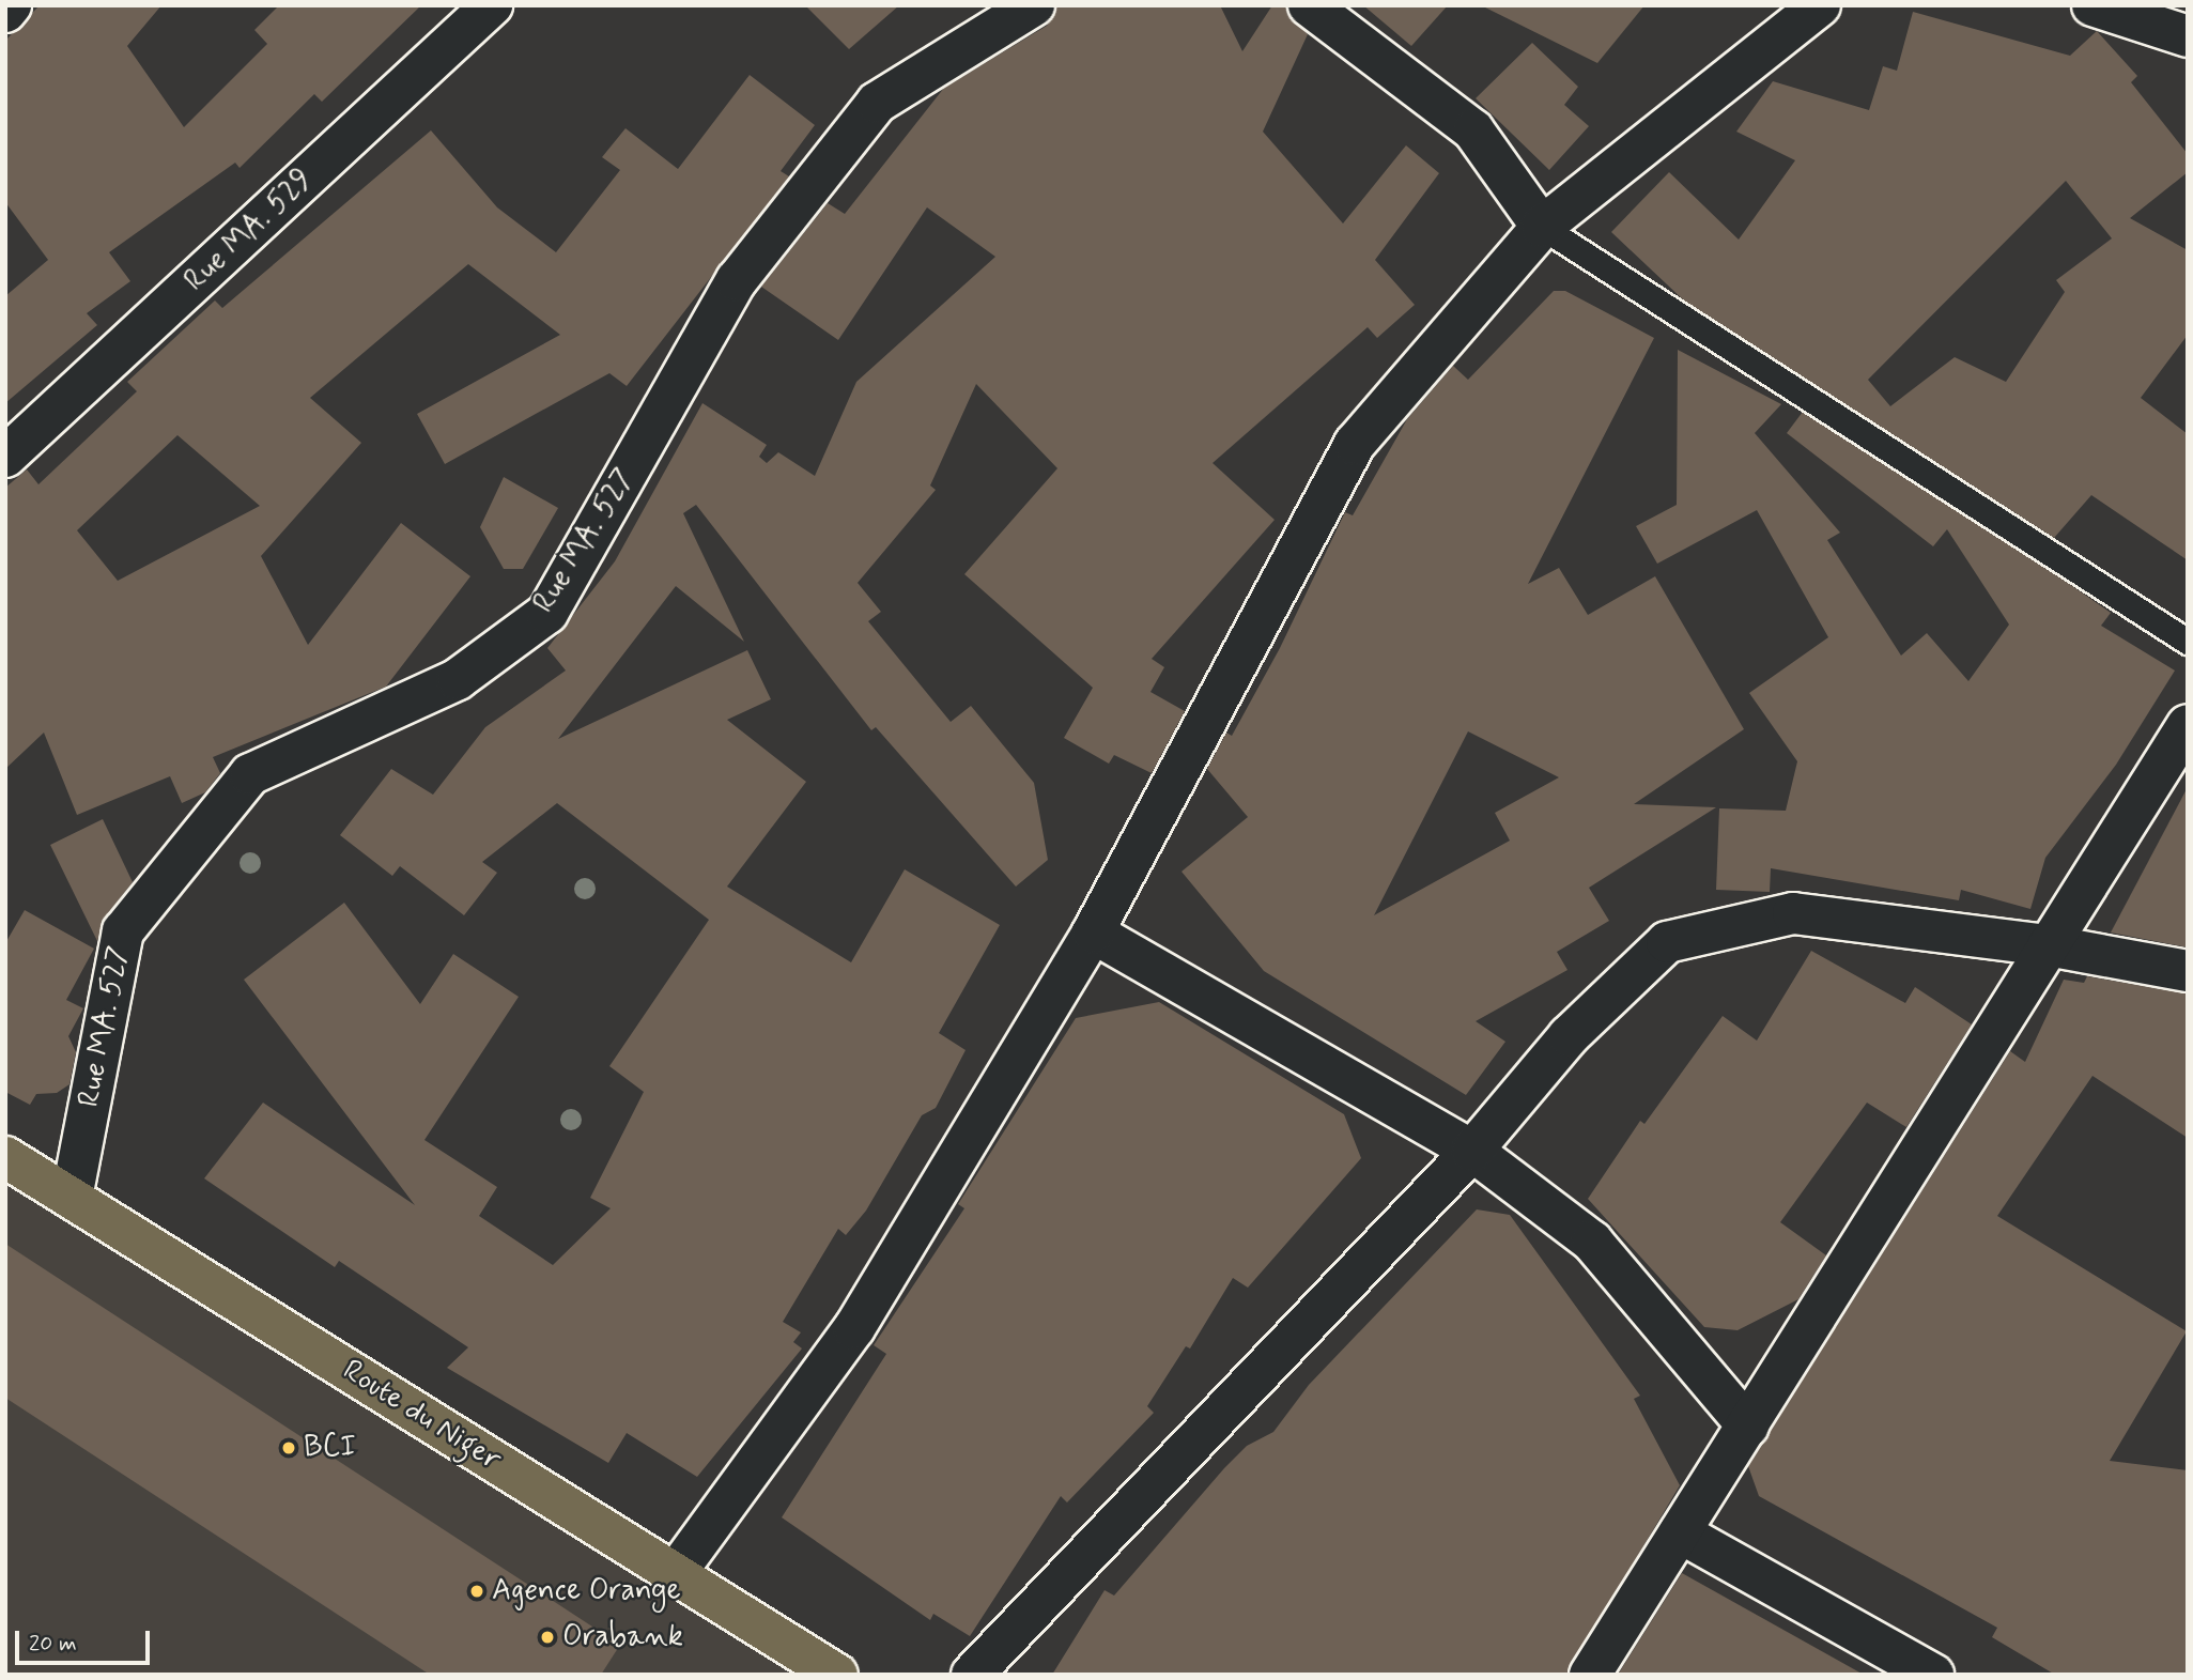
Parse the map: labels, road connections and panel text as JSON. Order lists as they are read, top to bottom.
{
  "streets": {
    "main road": ["Route du Niger"],
    "street": ["Rue MA. 529", "Rue MA. 527"]
  },
  "crossings": [
    ["Rue MA. 527", "Route du Niger"]
  ],
  "places": ["BCI", "Agence Orange", "Orabank"],
  "scale_bar": "20 m"
}
